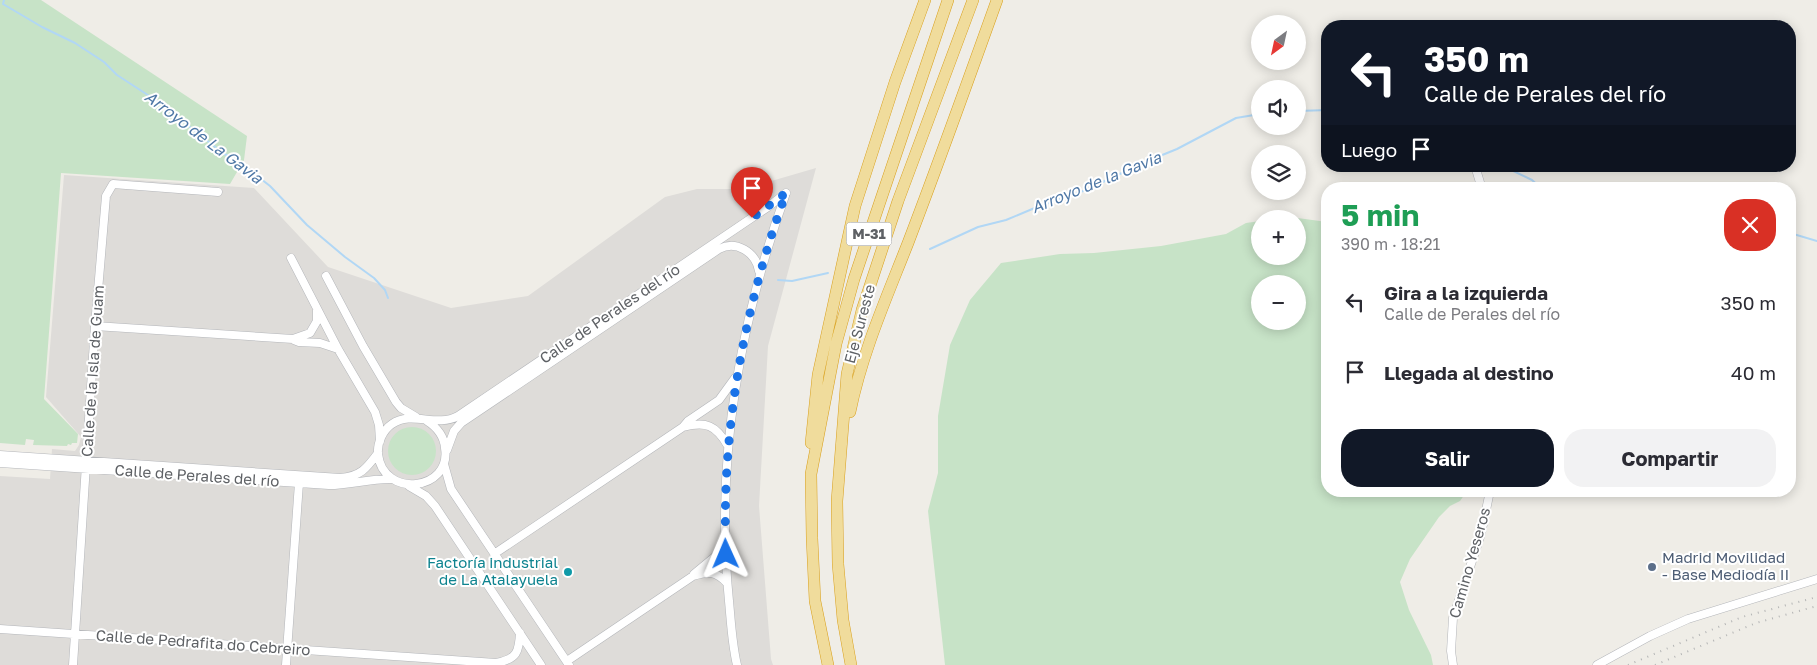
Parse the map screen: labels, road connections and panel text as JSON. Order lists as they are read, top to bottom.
{
  "streets": {
    "highway": ["M-31", "Eje Sureste"],
    "street": [
      "Calle de Perales del río",
      "Calle de la Isla de Guam",
      "Camino Yeseros",
      "Calle de Pedrafita do Cebreiro"
    ]
  },
  "crossings": [
    ["Calle de Perales del río", "Calle de la Isla de Guam"],
    ["Calle de la Isla de Guam", "Calle de Pedrafita do Cebreiro"]
  ],
  "water": ["Arroyo de La Gavia", "Arroyo de la Gavia"],
  "places": ["Madrid Movilidad - Base Mediodía II", "Factoría industrial de La Atalayuela"],
  "north": "bottom left",
  "page": {
    "map_buttons": ["+", "−"],
    "turn": ["350 m", "Calle de Perales del río"],
    "then": "Luego",
    "heading": ["5 min", "390 m · 18:21"],
    "list": [
      {
        "name": "Gira a la izquierda",
        "note": "Calle de Perales del río",
        "value": "350 m"
      },
      {
        "name": "Llegada al destino",
        "value": "40 m"
      }
    ],
    "buttons": ["Salir", "Compartir"]
  }
}
